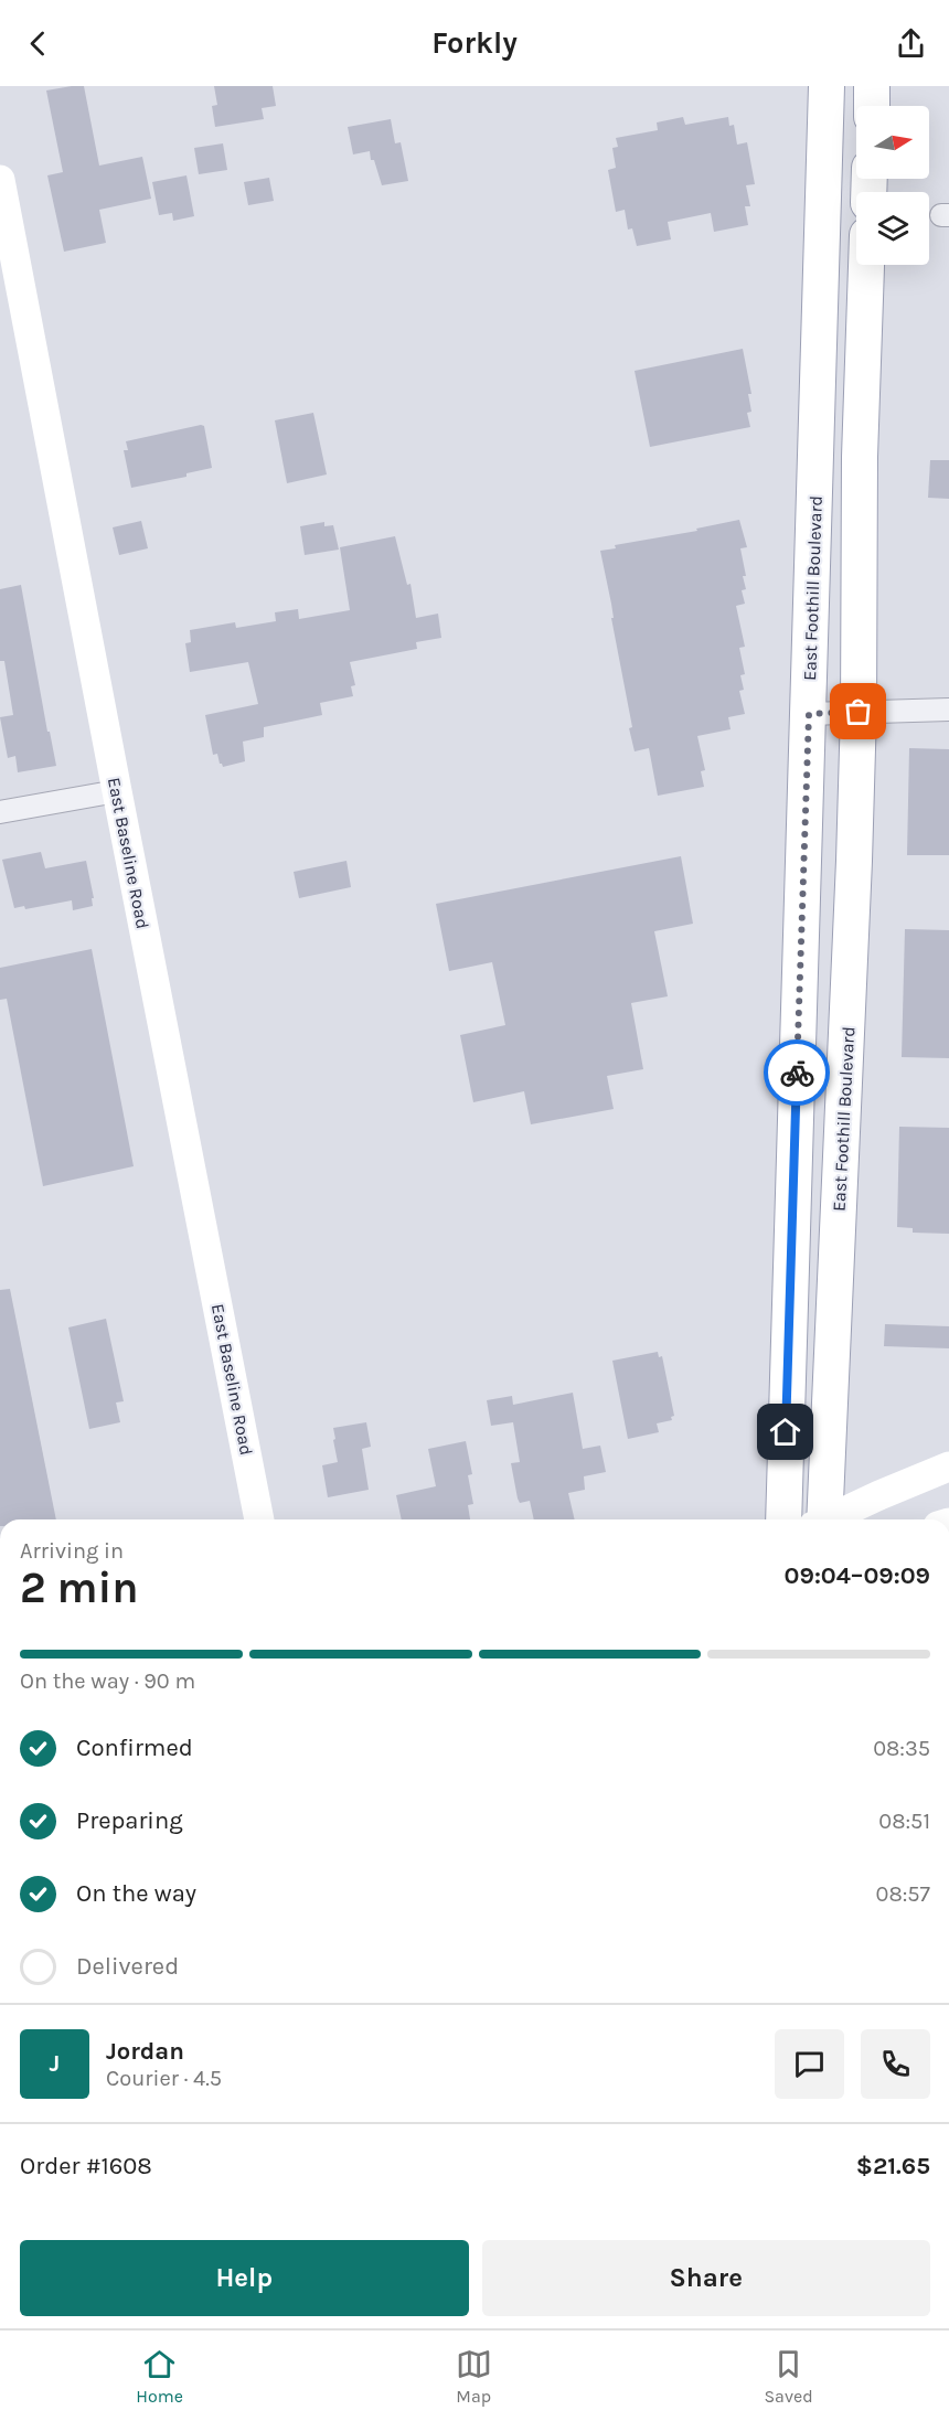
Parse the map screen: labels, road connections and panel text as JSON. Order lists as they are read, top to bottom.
{
  "streets": {
    "main road": ["East Foothill Boulevard", "East Baseline Road"]
  },
  "north": "right",
  "page": {
    "header": "Forkly",
    "heading": ["2 min", "Arriving in", "09:04–09:09"],
    "panel": [
      "Jordan",
      "Courier · 4.5",
      "Order #1608",
      "$21.65"
    ],
    "bar": "On the way · 90 m",
    "list": [
      ["Confirmed", "08:35"],
      ["Preparing", "08:51"],
      ["On the way", "08:57"],
      "Delivered"
    ],
    "round": "J",
    "buttons": ["Help", "Share"],
    "tabs": ["Home", "Map", "Saved"]
  }
}
